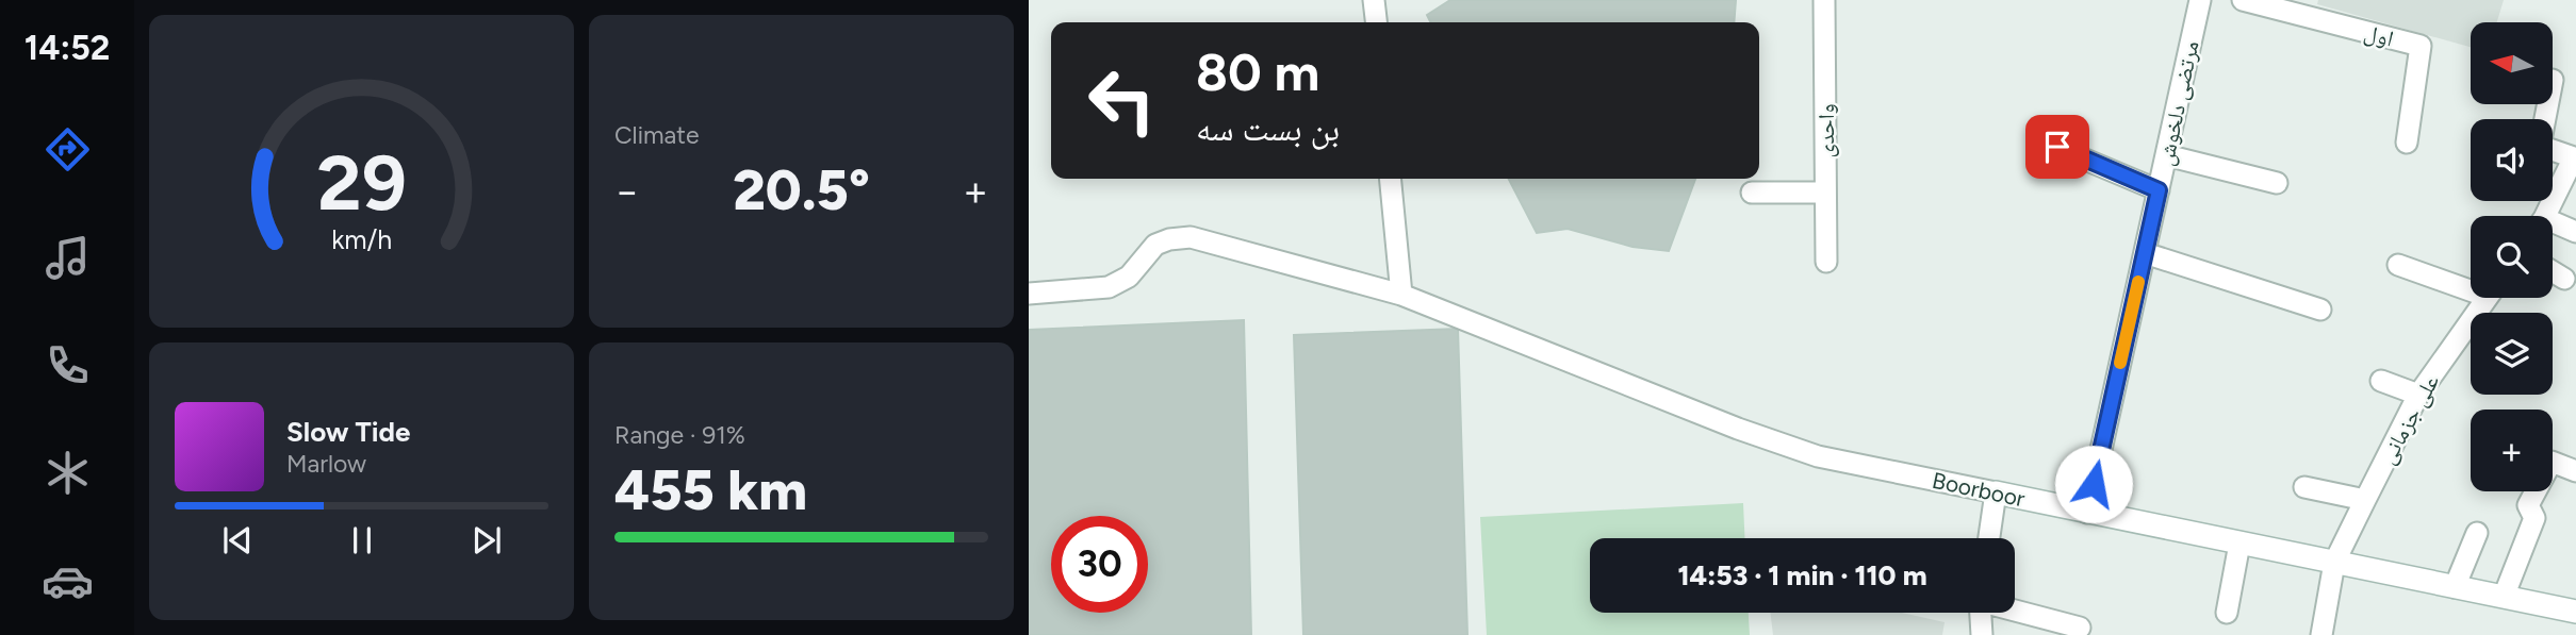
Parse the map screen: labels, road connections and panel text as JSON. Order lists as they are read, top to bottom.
{
  "streets": {
    "street": [
      "اول",
      "مرتضی دلخوش",
      "واحدی",
      "علی جزمانی",
      "Boorboor"
    ]
  },
  "crossings": [
    ["مرتضی دلخوش", "Boorboor"],
    ["علی جزمانی", "Boorboor"]
  ],
  "north": "left",
  "page": {
    "tabs": "14:52",
    "tile": [
      "Climate",
      ["Range · 91%", "455 km"]
    ],
    "map_buttons": "+",
    "turn": ["80 m", "بن بست سه"],
    "heat": ["−", "20.5°", "+"],
    "song": ["Slow Tide", "Marlow"],
    "limit": "30",
    "trip": "14:53 · 1 min · 110 m",
    "gauge": ["29", "km/h"]
  }
}
